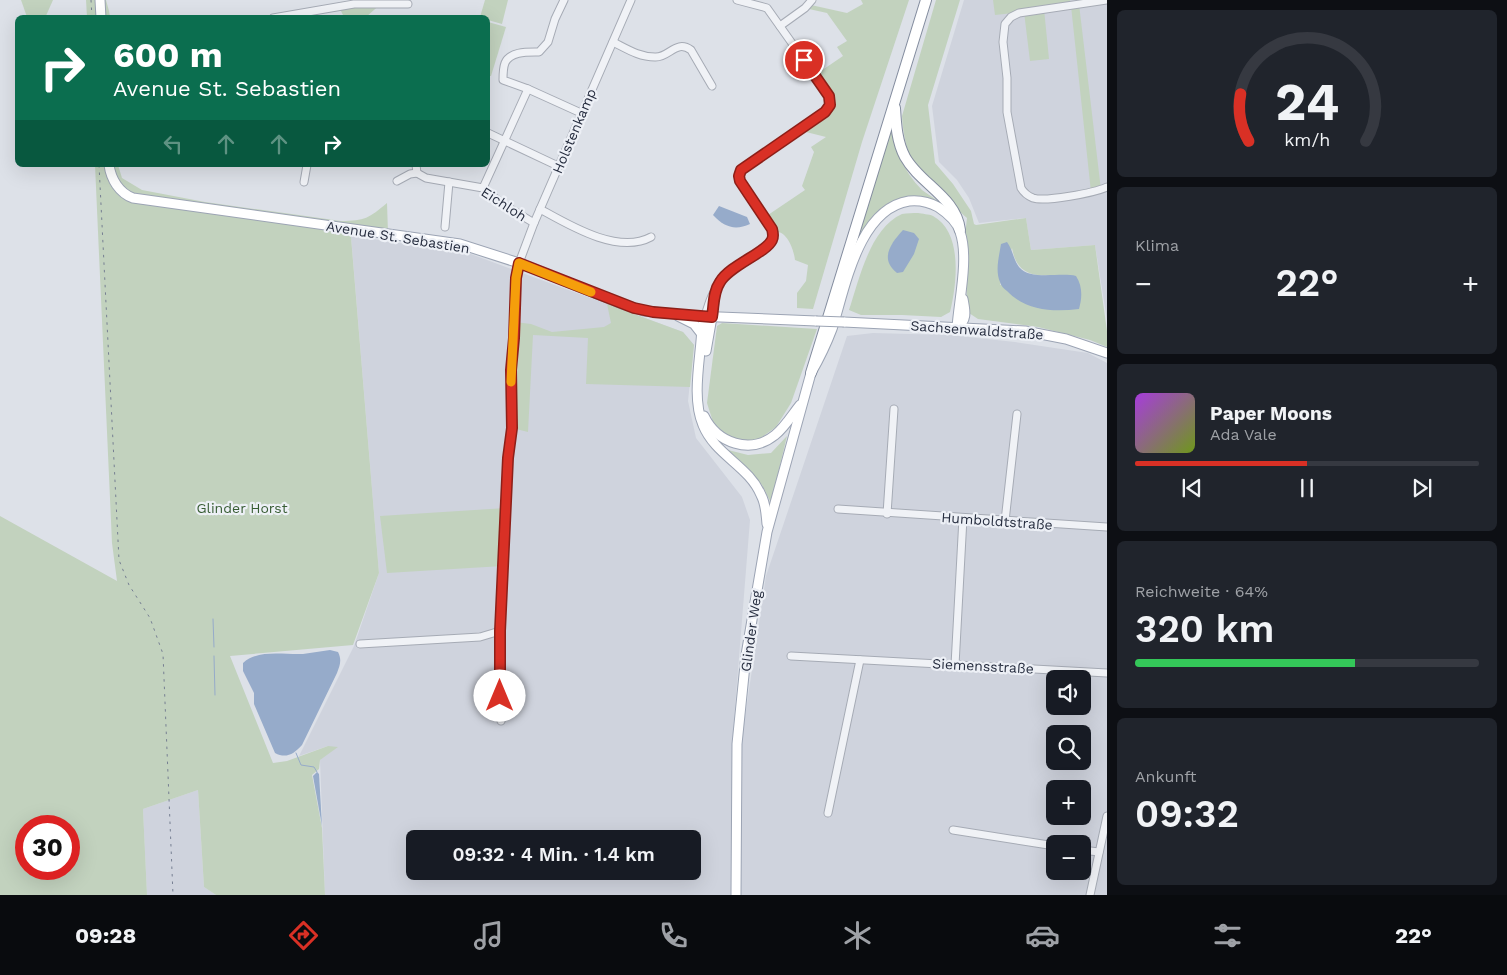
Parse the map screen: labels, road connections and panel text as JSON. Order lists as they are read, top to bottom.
{
  "streets": {
    "main road": ["Avenue St. Sebastien", "Sachsenwaldstraße", "Glinder Weg"],
    "street": [
      "Holstenkamp",
      "Eichloh",
      "Humboldtstraße",
      "Siemensstraße"
    ]
  },
  "crossings": [
    ["Holstenkamp", "Eichloh"],
    ["Holstenkamp", "Avenue St. Sebastien"],
    ["Avenue St. Sebastien", "Sachsenwaldstraße"]
  ],
  "parks": ["Glinder Horst"],
  "page": {
    "turn": ["600 m", "Avenue St. Sebastien"],
    "tile": [
      "Klima",
      ["Reichweite · 64%", "320 km"],
      ["Ankunft", "09:32"]
    ],
    "heat": ["−", "22°", "+"],
    "song": ["Paper Moons", "Ada Vale"],
    "map_buttons": ["+", "−"],
    "limit": "30",
    "trip": "09:32 · 4 Min. · 1.4 km",
    "tabs": ["09:28", "22°"],
    "gauge": ["24", "km/h"]
  }
}
